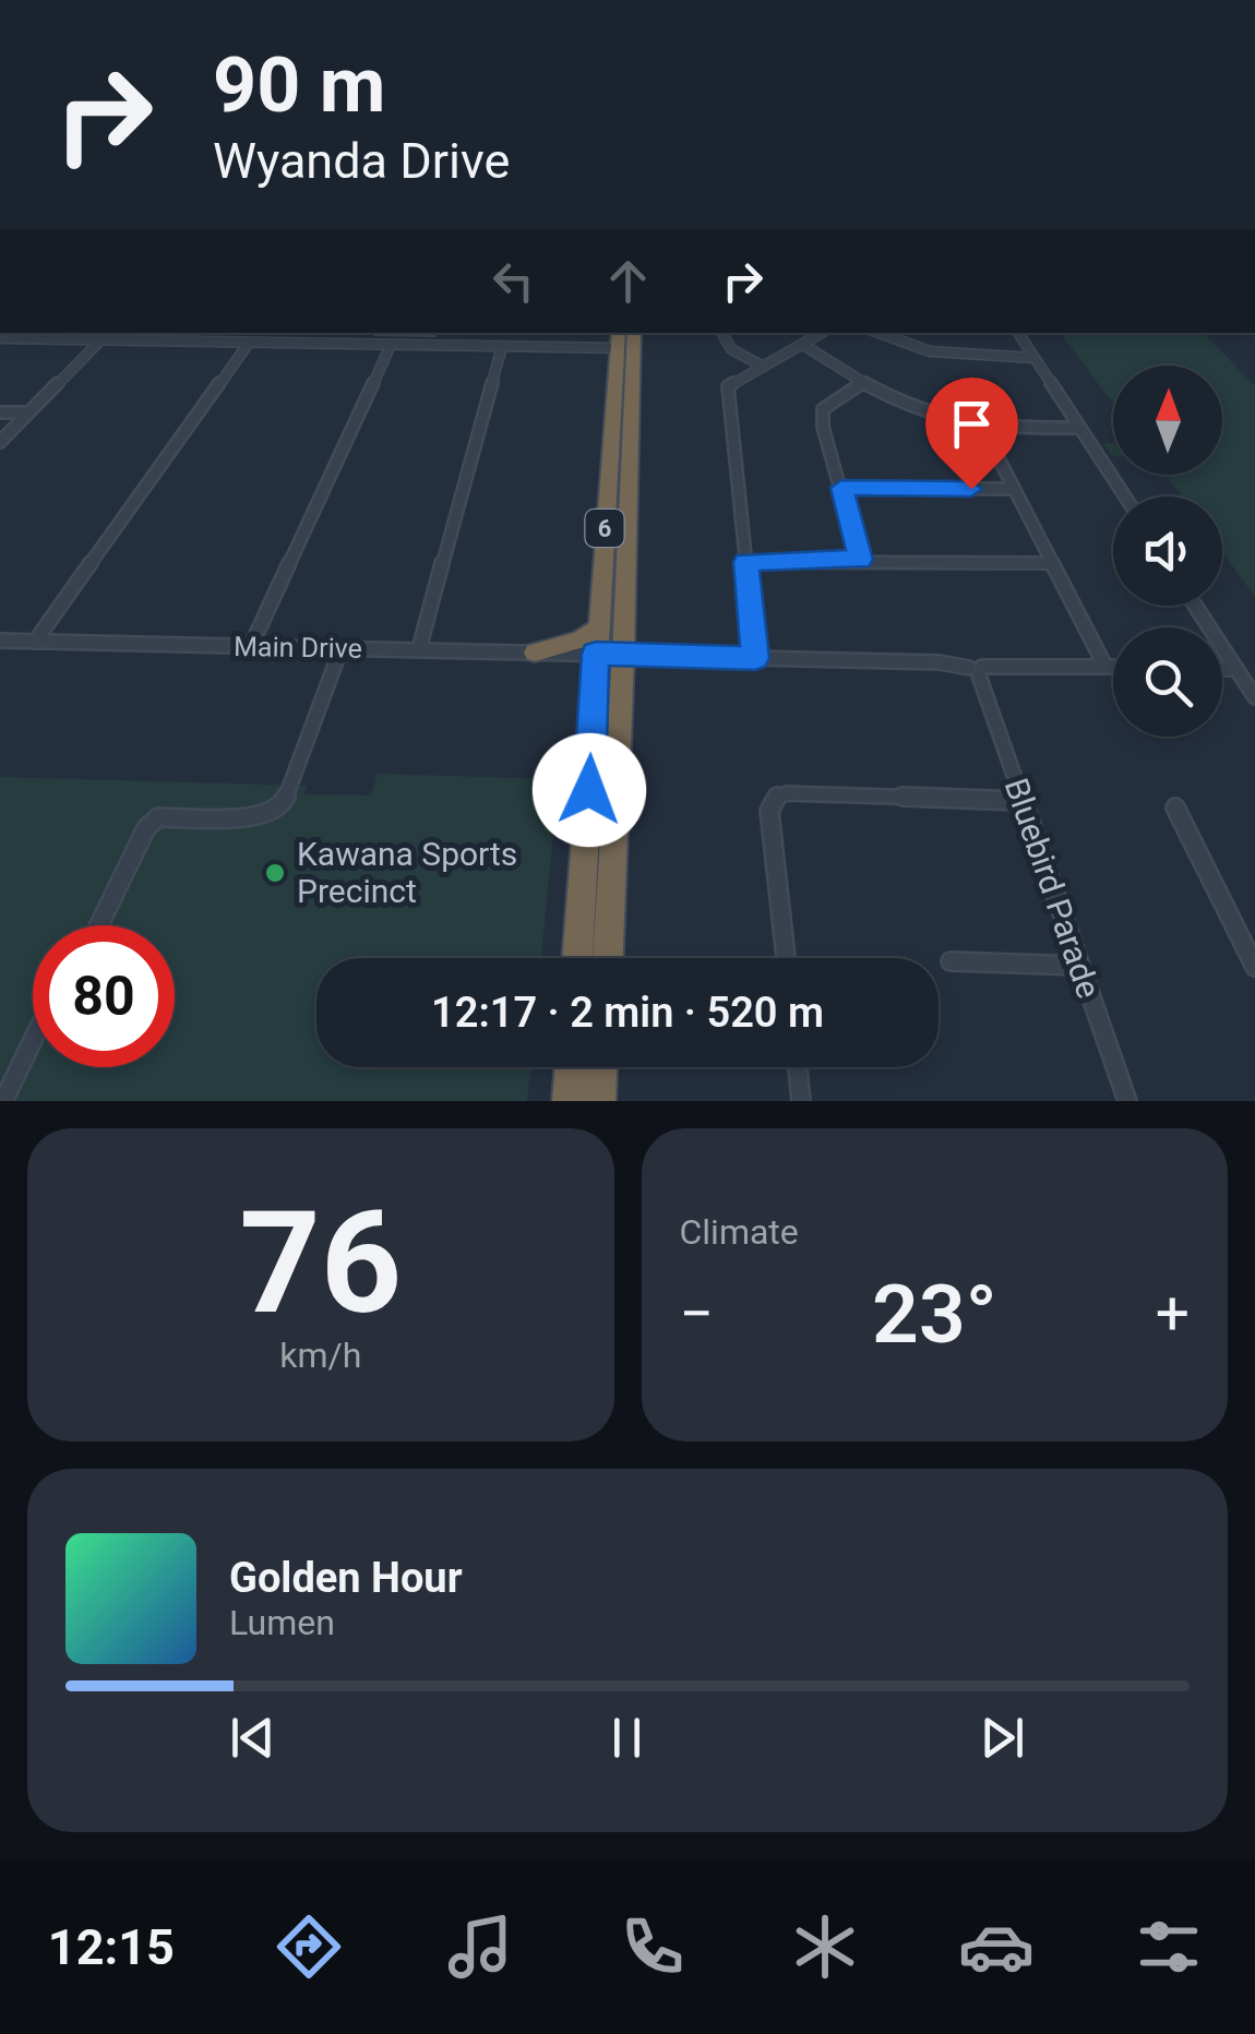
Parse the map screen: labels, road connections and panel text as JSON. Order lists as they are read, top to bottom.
{
  "streets": {
    "highway": ["6"],
    "street": ["Main Drive", "Bluebird Parade"]
  },
  "places": ["Kawana Sports Precinct"],
  "north": "top",
  "page": {
    "turn": ["90 m", "Wyanda Drive"],
    "limit": "80",
    "trip": "12:17 · 2 min · 520 m",
    "tile": [
      ["76", "km/h"],
      "Climate"
    ],
    "heat": ["−", "23°", "+"],
    "song": ["Golden Hour", "Lumen"],
    "tabs": "12:15"
  }
}
